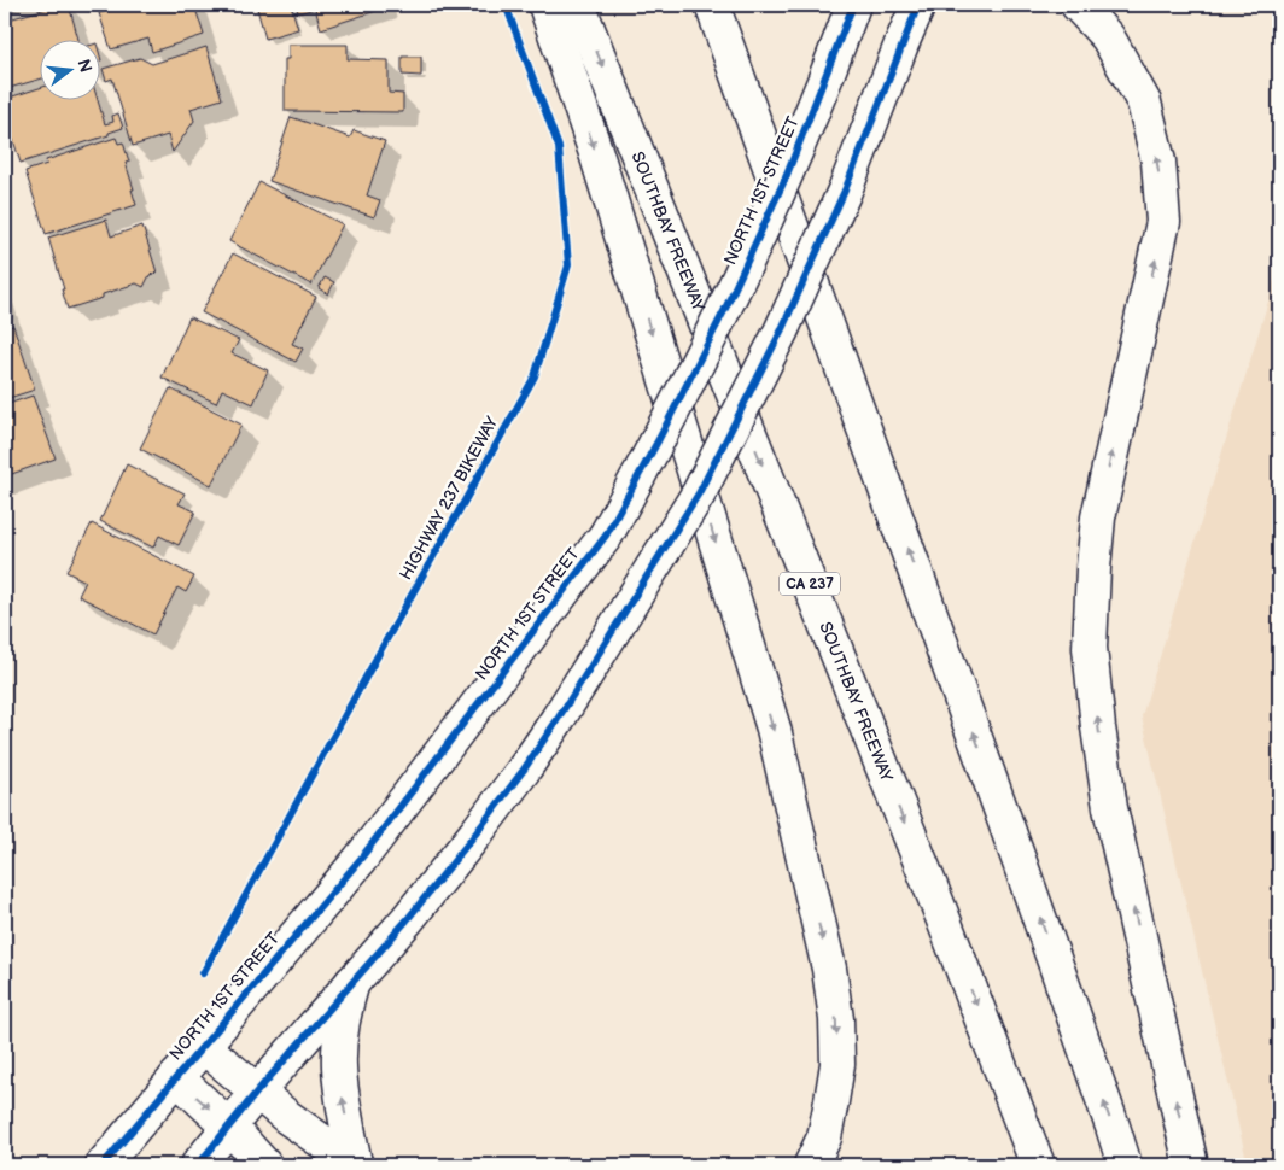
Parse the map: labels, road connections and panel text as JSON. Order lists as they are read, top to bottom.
{
  "streets": {
    "main road": ["NORTH 1ST STREET", "SOUTHBAY FREEWAY", "CA 237"],
    "cycle path": ["HIGHWAY 237 BIKEWAY"]
  },
  "north": "right"
}
